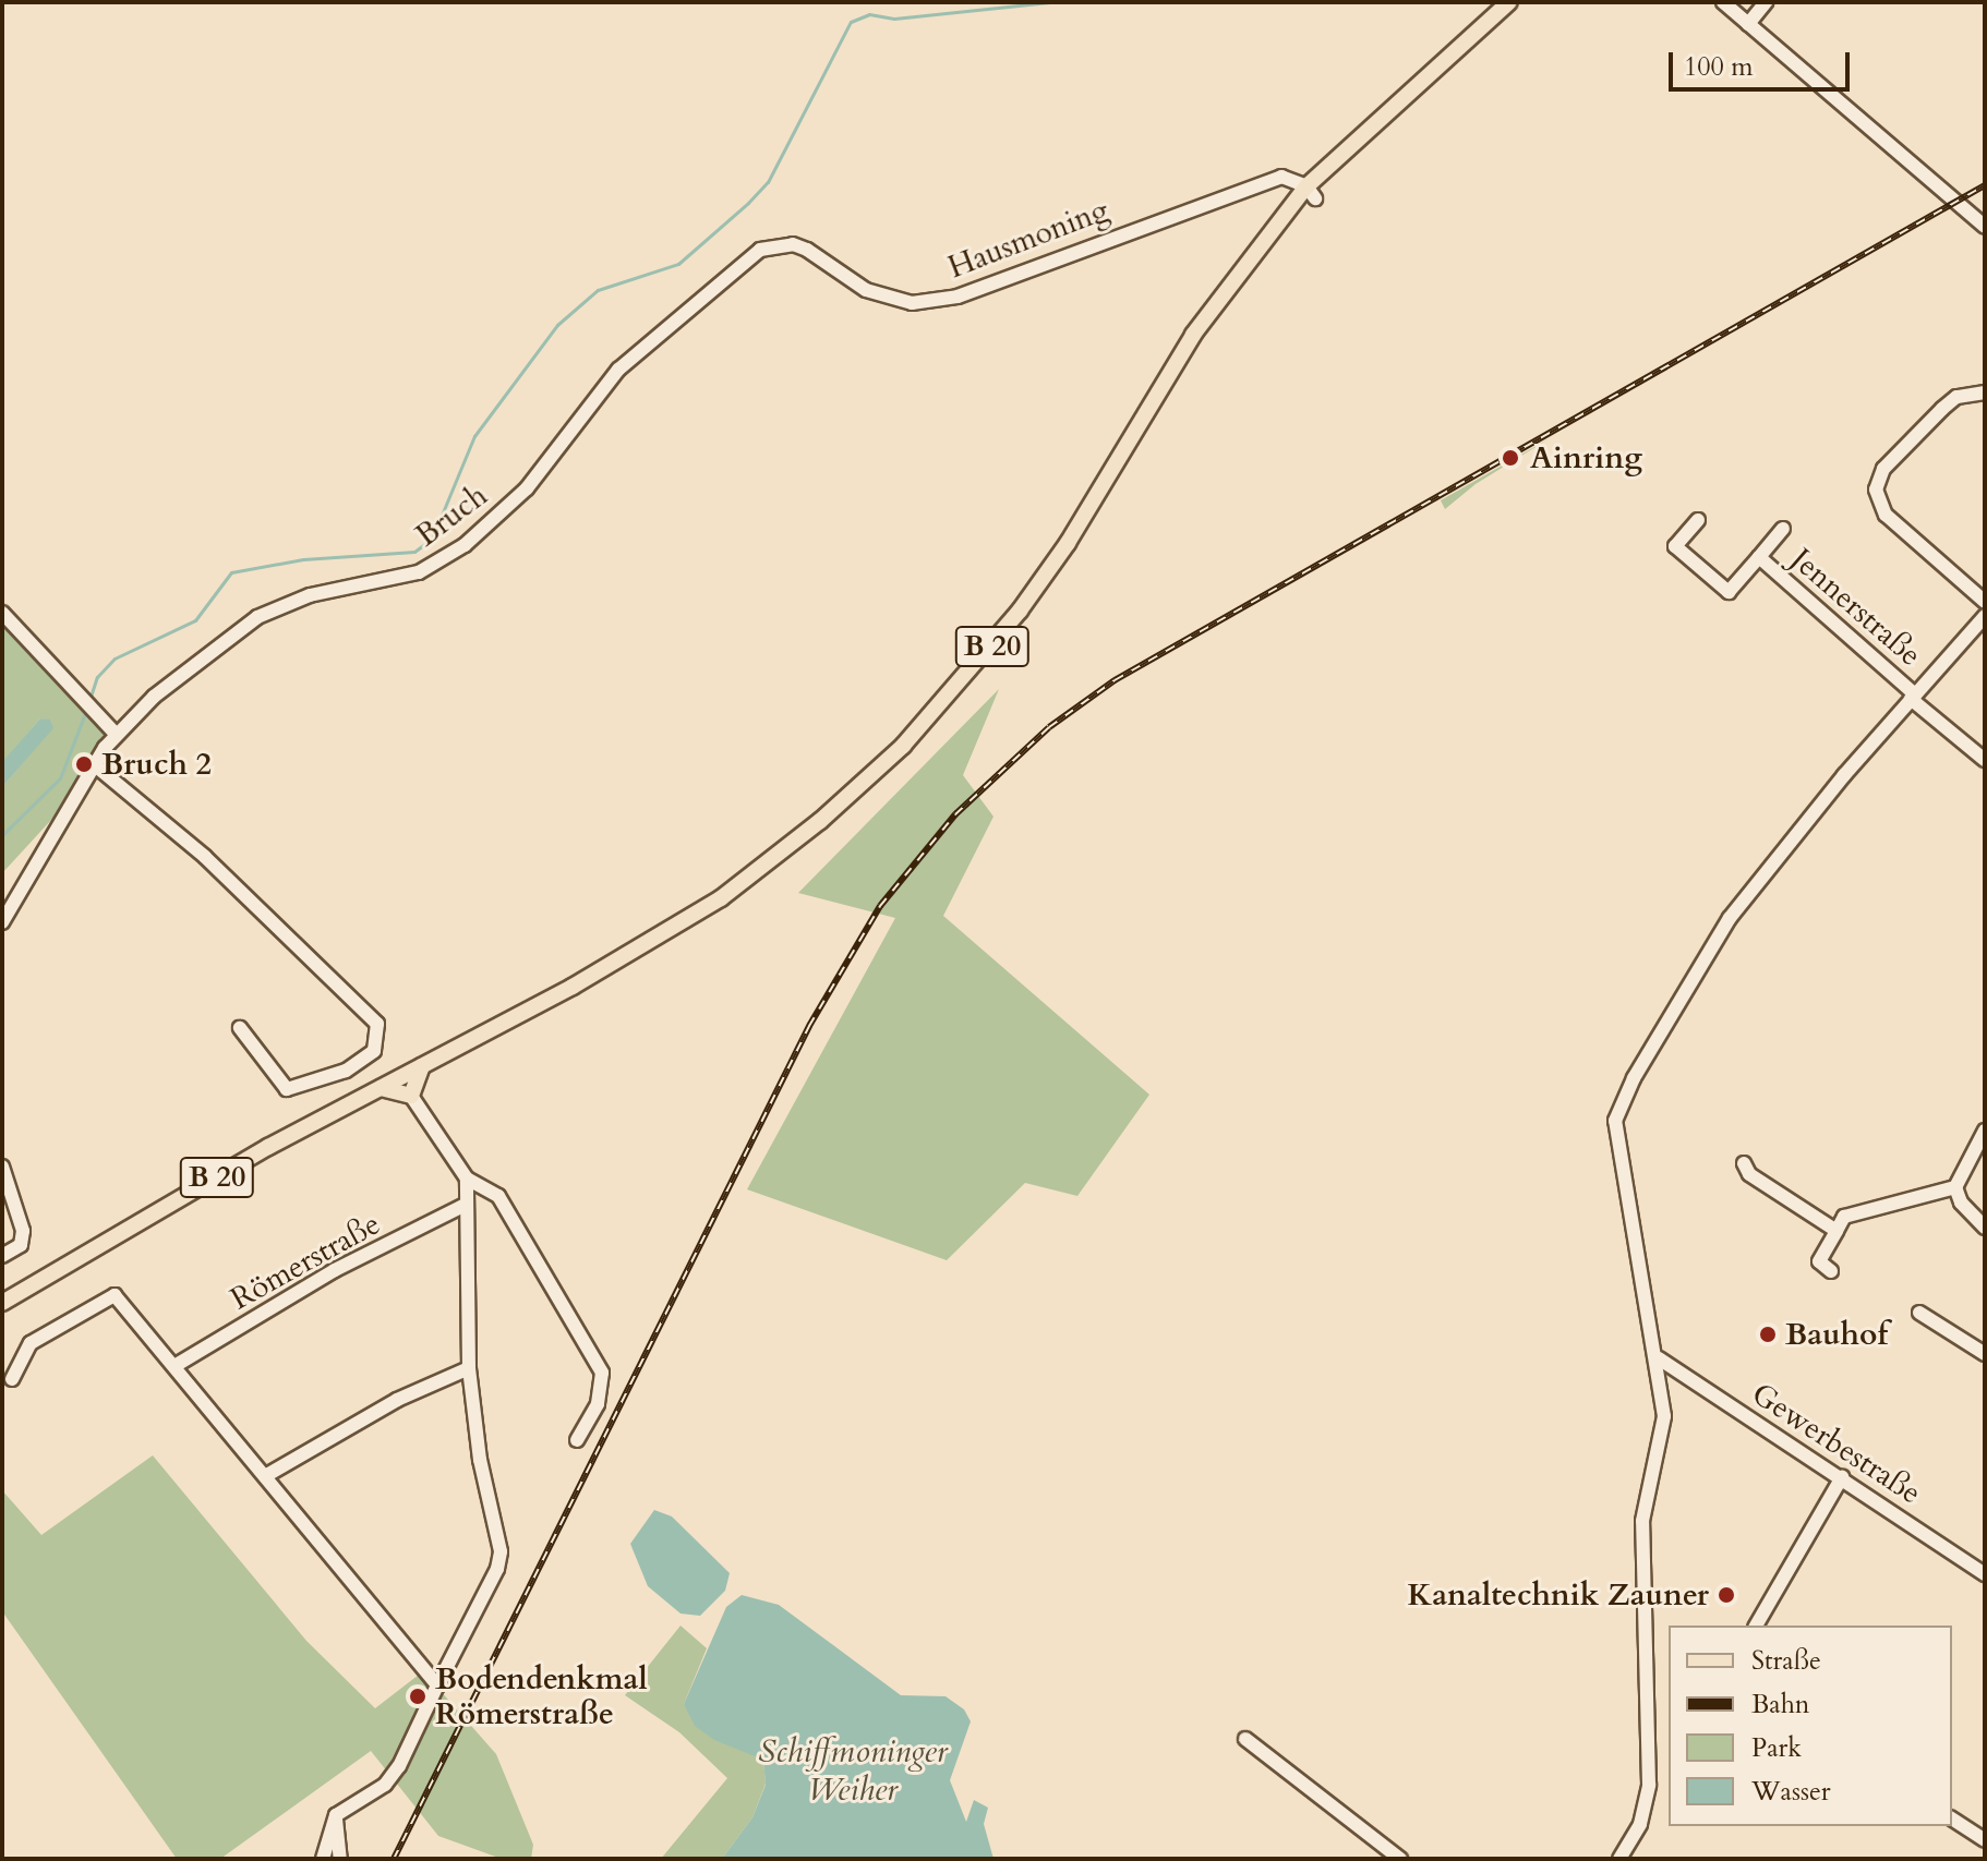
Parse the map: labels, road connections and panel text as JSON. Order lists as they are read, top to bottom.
{
  "streets": {
    "main road": ["B 20"],
    "street": [
      "Hausmoning",
      "Bruch",
      "Jennerstraße",
      "Römerstraße",
      "Gewerbestraße"
    ]
  },
  "crossings": [
    ["Hausmoning", "Bruch"],
    ["Hausmoning", "B 20"]
  ],
  "water": ["Schiffmoninger Weiher"],
  "places": [
    "Ainring",
    "Bruch 2",
    "Bauhof",
    "Kanaltechnik Zauner",
    "Bodendenkmal Römerstraße"
  ],
  "legend": [
    "Straße",
    "Bahn",
    "Park",
    "Wasser"
  ],
  "scale_bar": "100 m"
}
